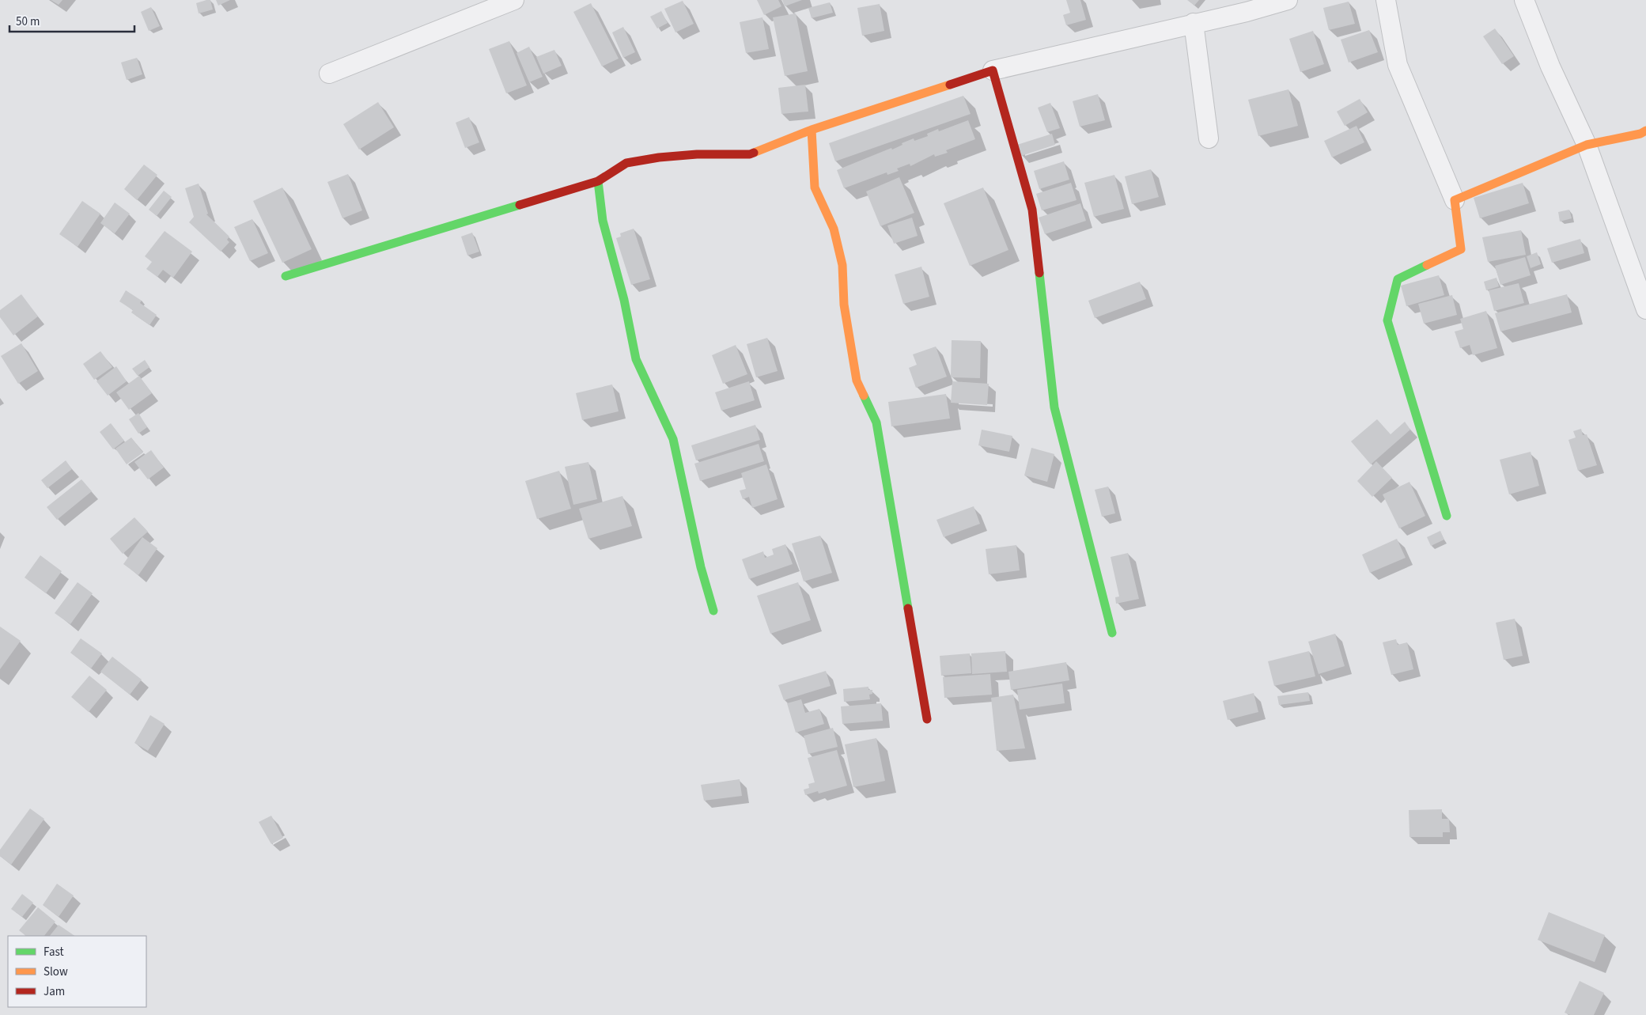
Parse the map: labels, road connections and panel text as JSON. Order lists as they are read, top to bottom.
{
  "legend": ["Fast", "Slow", "Jam"],
  "scale_bar": "50 m"
}
